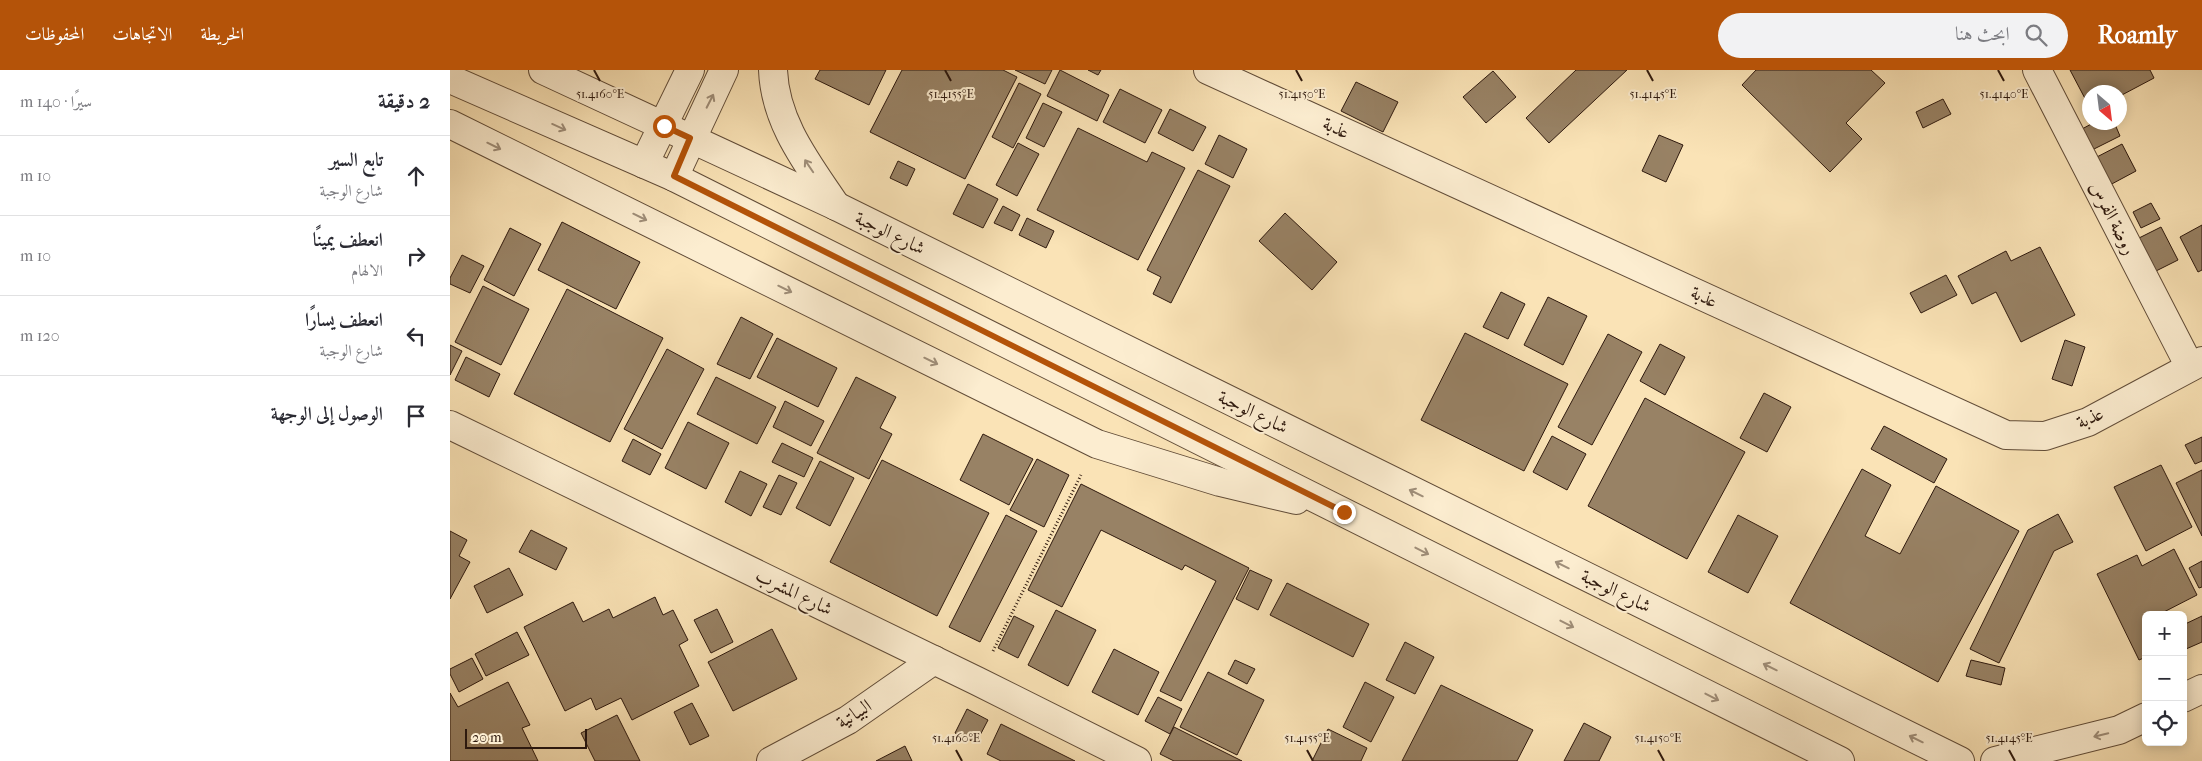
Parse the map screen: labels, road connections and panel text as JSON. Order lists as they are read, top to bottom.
{
  "streets": {
    "street": [
      "عذبة",
      "روضة الفرس",
      "شارع الوجبة",
      "شارع المشرب",
      "البياتية"
    ]
  },
  "crossings": [
    ["عذبة", "روضة الفرس"],
    ["شارع المشرب", "البياتية"]
  ],
  "scale_bar": "20 m",
  "north": "bottom right",
  "page": {
    "header": "Roamly",
    "search": "ابحث هنا",
    "nav": ["الخريطة", "الاتجاهات", "المحفوظات"],
    "heading": ["2 دقيقة", "سيرًا · 140 m"],
    "list": [
      ["تابع السير", "شارع الوجبة", "10 m"],
      ["انعطف يمينًا", "الالهام", "10 m"],
      ["انعطف يسارًا", "شارع الوجبة", "120 m"],
      "الوصول إلى الوجهة"
    ],
    "map_buttons": ["+", "−"],
    "scale": "20 m"
  },
  "coordinates": [
    "51.4160°E",
    "51.4155°E",
    "51.4140°E",
    "51.4150°E",
    "51.4145°E"
  ]
}
